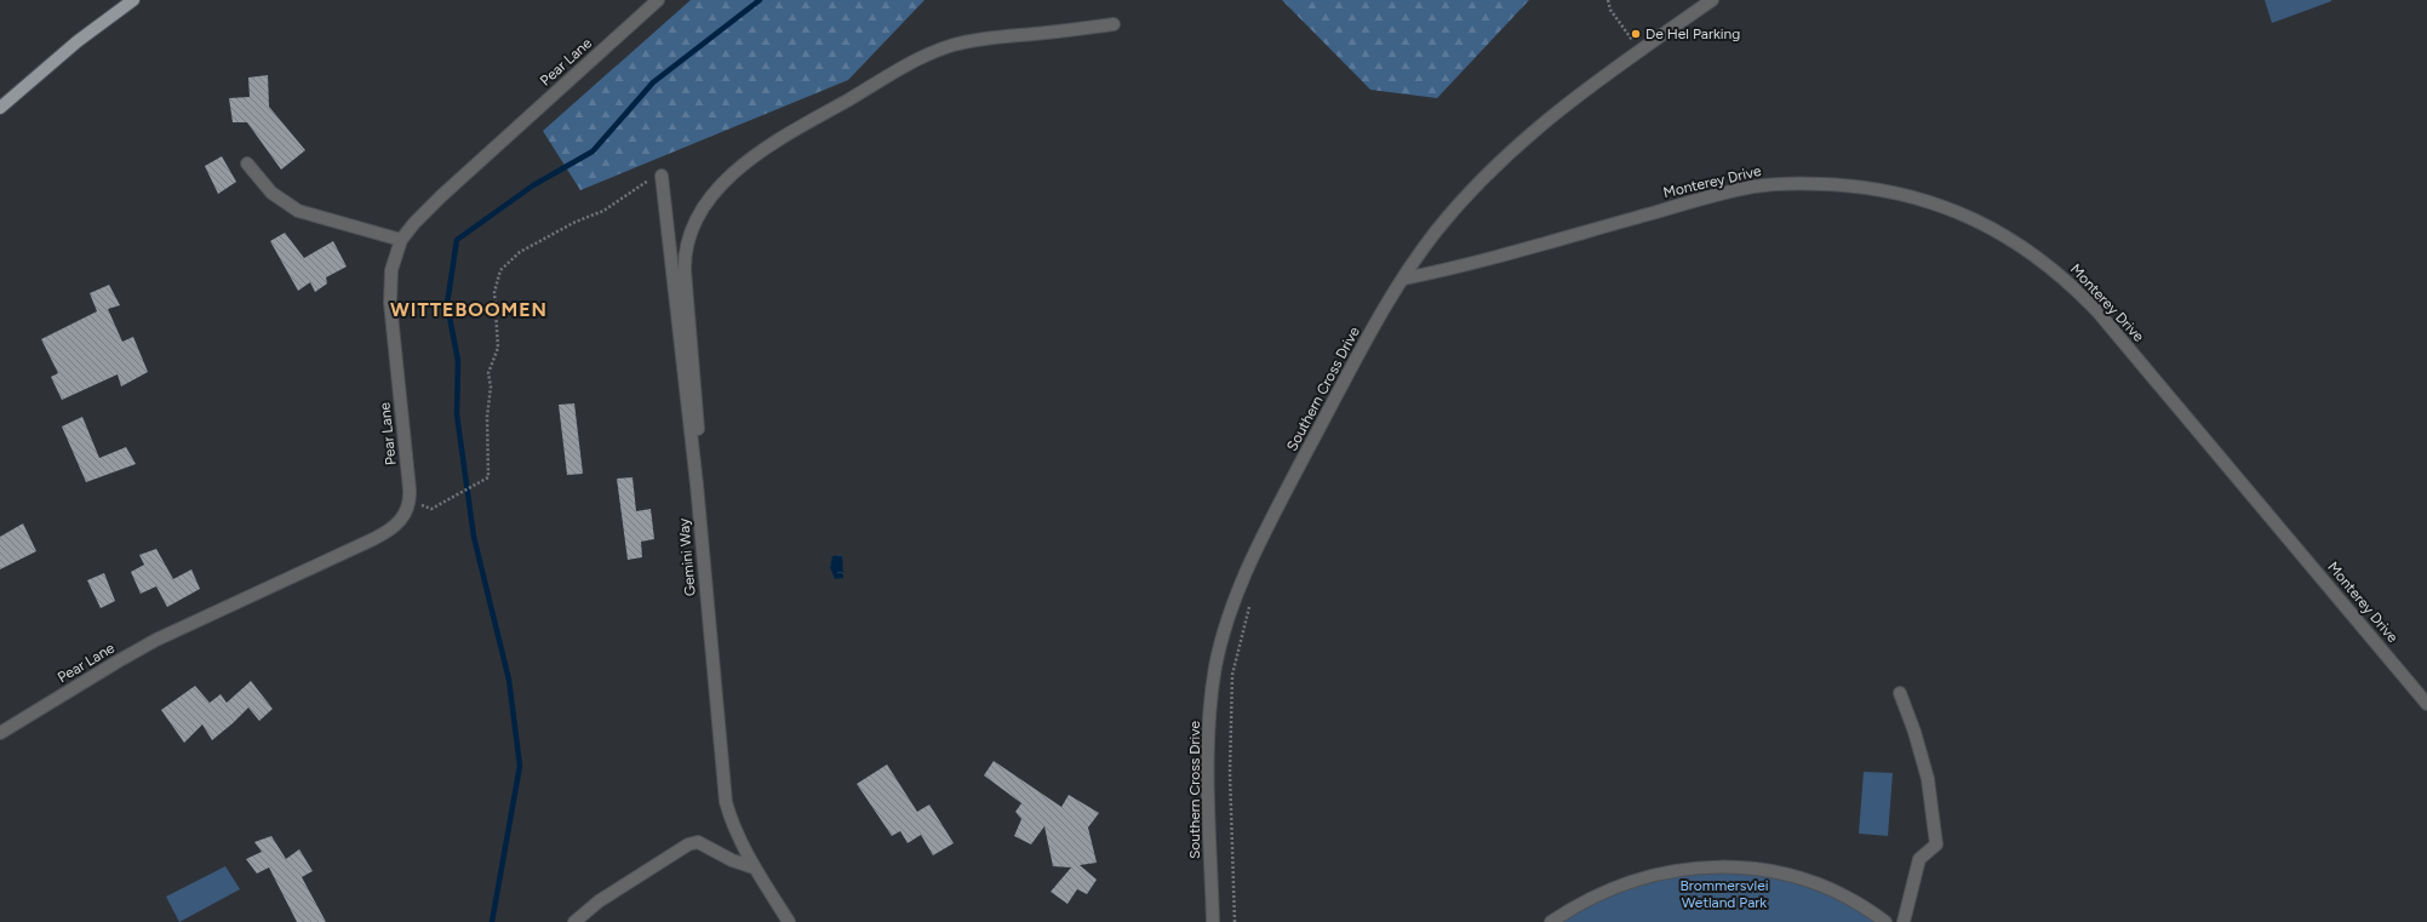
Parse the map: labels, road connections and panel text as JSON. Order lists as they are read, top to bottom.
{
  "streets": {
    "street": [
      "Pear Lane",
      "Monterey Drive",
      "Southern Cross Drive",
      "Gemini Way"
    ]
  },
  "crossings": [
    ["Monterey Drive", "Southern Cross Drive"]
  ],
  "districts": ["WITTEBOOMEN"],
  "parks": ["Brommersvlei Wetland Park"],
  "places": ["De Hel Parking"]
}
